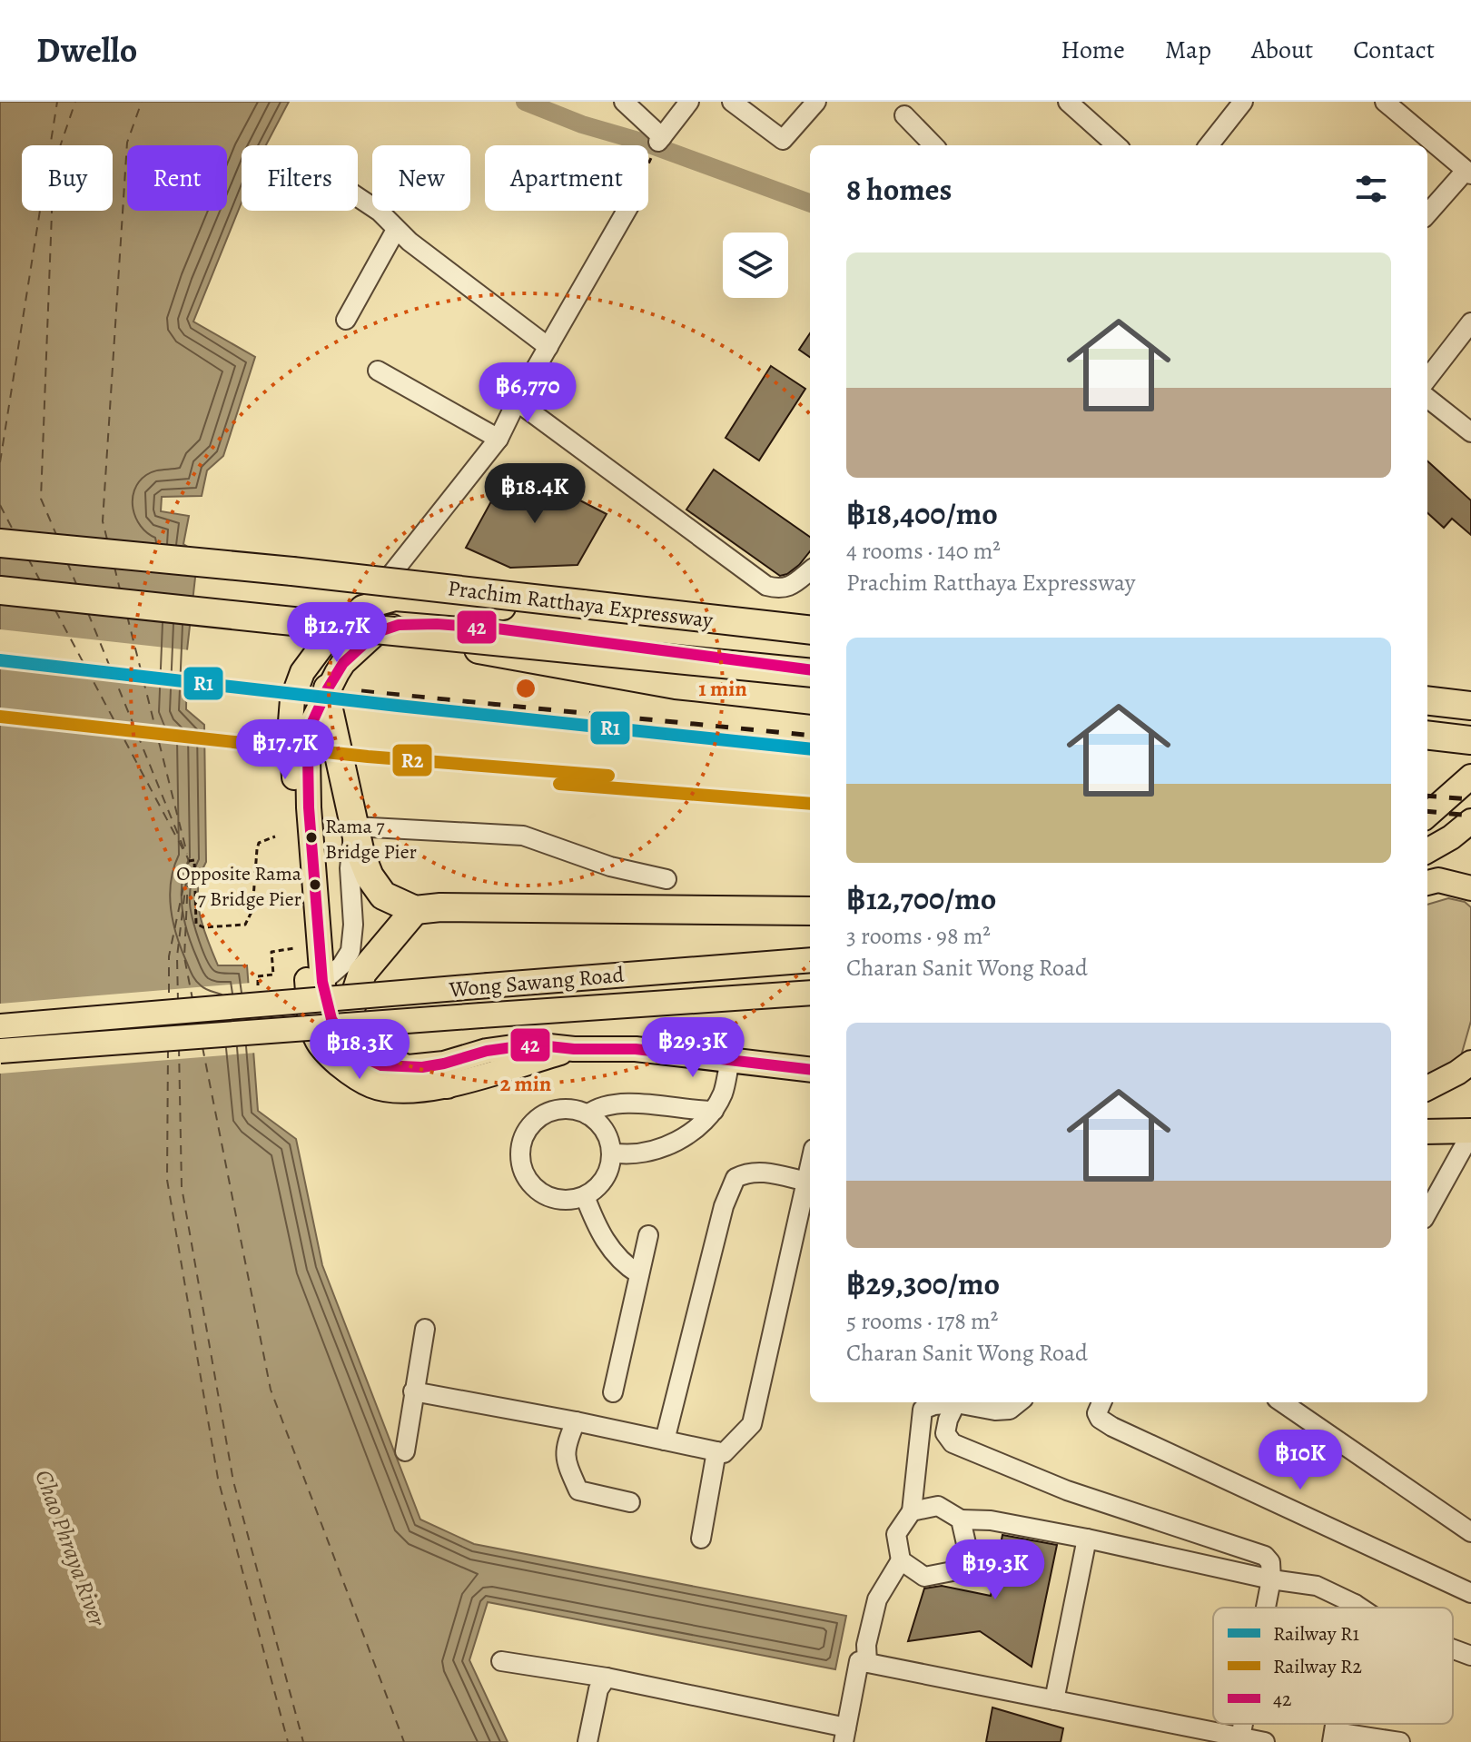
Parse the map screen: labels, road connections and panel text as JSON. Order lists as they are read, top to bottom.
{
  "streets": {
    "highway": ["Prachim Ratthaya Expressway"],
    "main road": ["Wong Sawang Road"]
  },
  "water": ["Chao Phraya River"],
  "places": ["Rama 7 Bridge Pier", "Opposite Rama 7 Bridge Pier"],
  "lines": ["transit line 42", "rail line R1", "rail line R2"],
  "legend": ["Railway R1", "Railway R2", "42"],
  "page": {
    "header": "Dwello",
    "nav": [
      "Home",
      "Map",
      "About",
      "Contact"
    ],
    "chip": [
      "Buy",
      "Rent",
      "Filters",
      "New",
      "Apartment"
    ],
    "heading": "8 homes",
    "list": [
      {
        "name": "฿18,400/mo",
        "note": "4 rooms · 140 m² · Prachim Ratthaya Expressway"
      },
      {
        "name": "฿12,700/mo",
        "note": "3 rooms · 98 m² · Charan Sanit Wong Road"
      },
      {
        "name": "฿29,300/mo",
        "note": "5 rooms · 178 m² · Charan Sanit Wong Road"
      }
    ],
    "price": [
      "฿6,770",
      "฿18.4K",
      "฿12.7K",
      "฿17.7K",
      "฿29.3K",
      "฿18.3K",
      "฿10K",
      "฿19.3K"
    ]
  },
  "rings": ["1 min", "2 min"]
}
